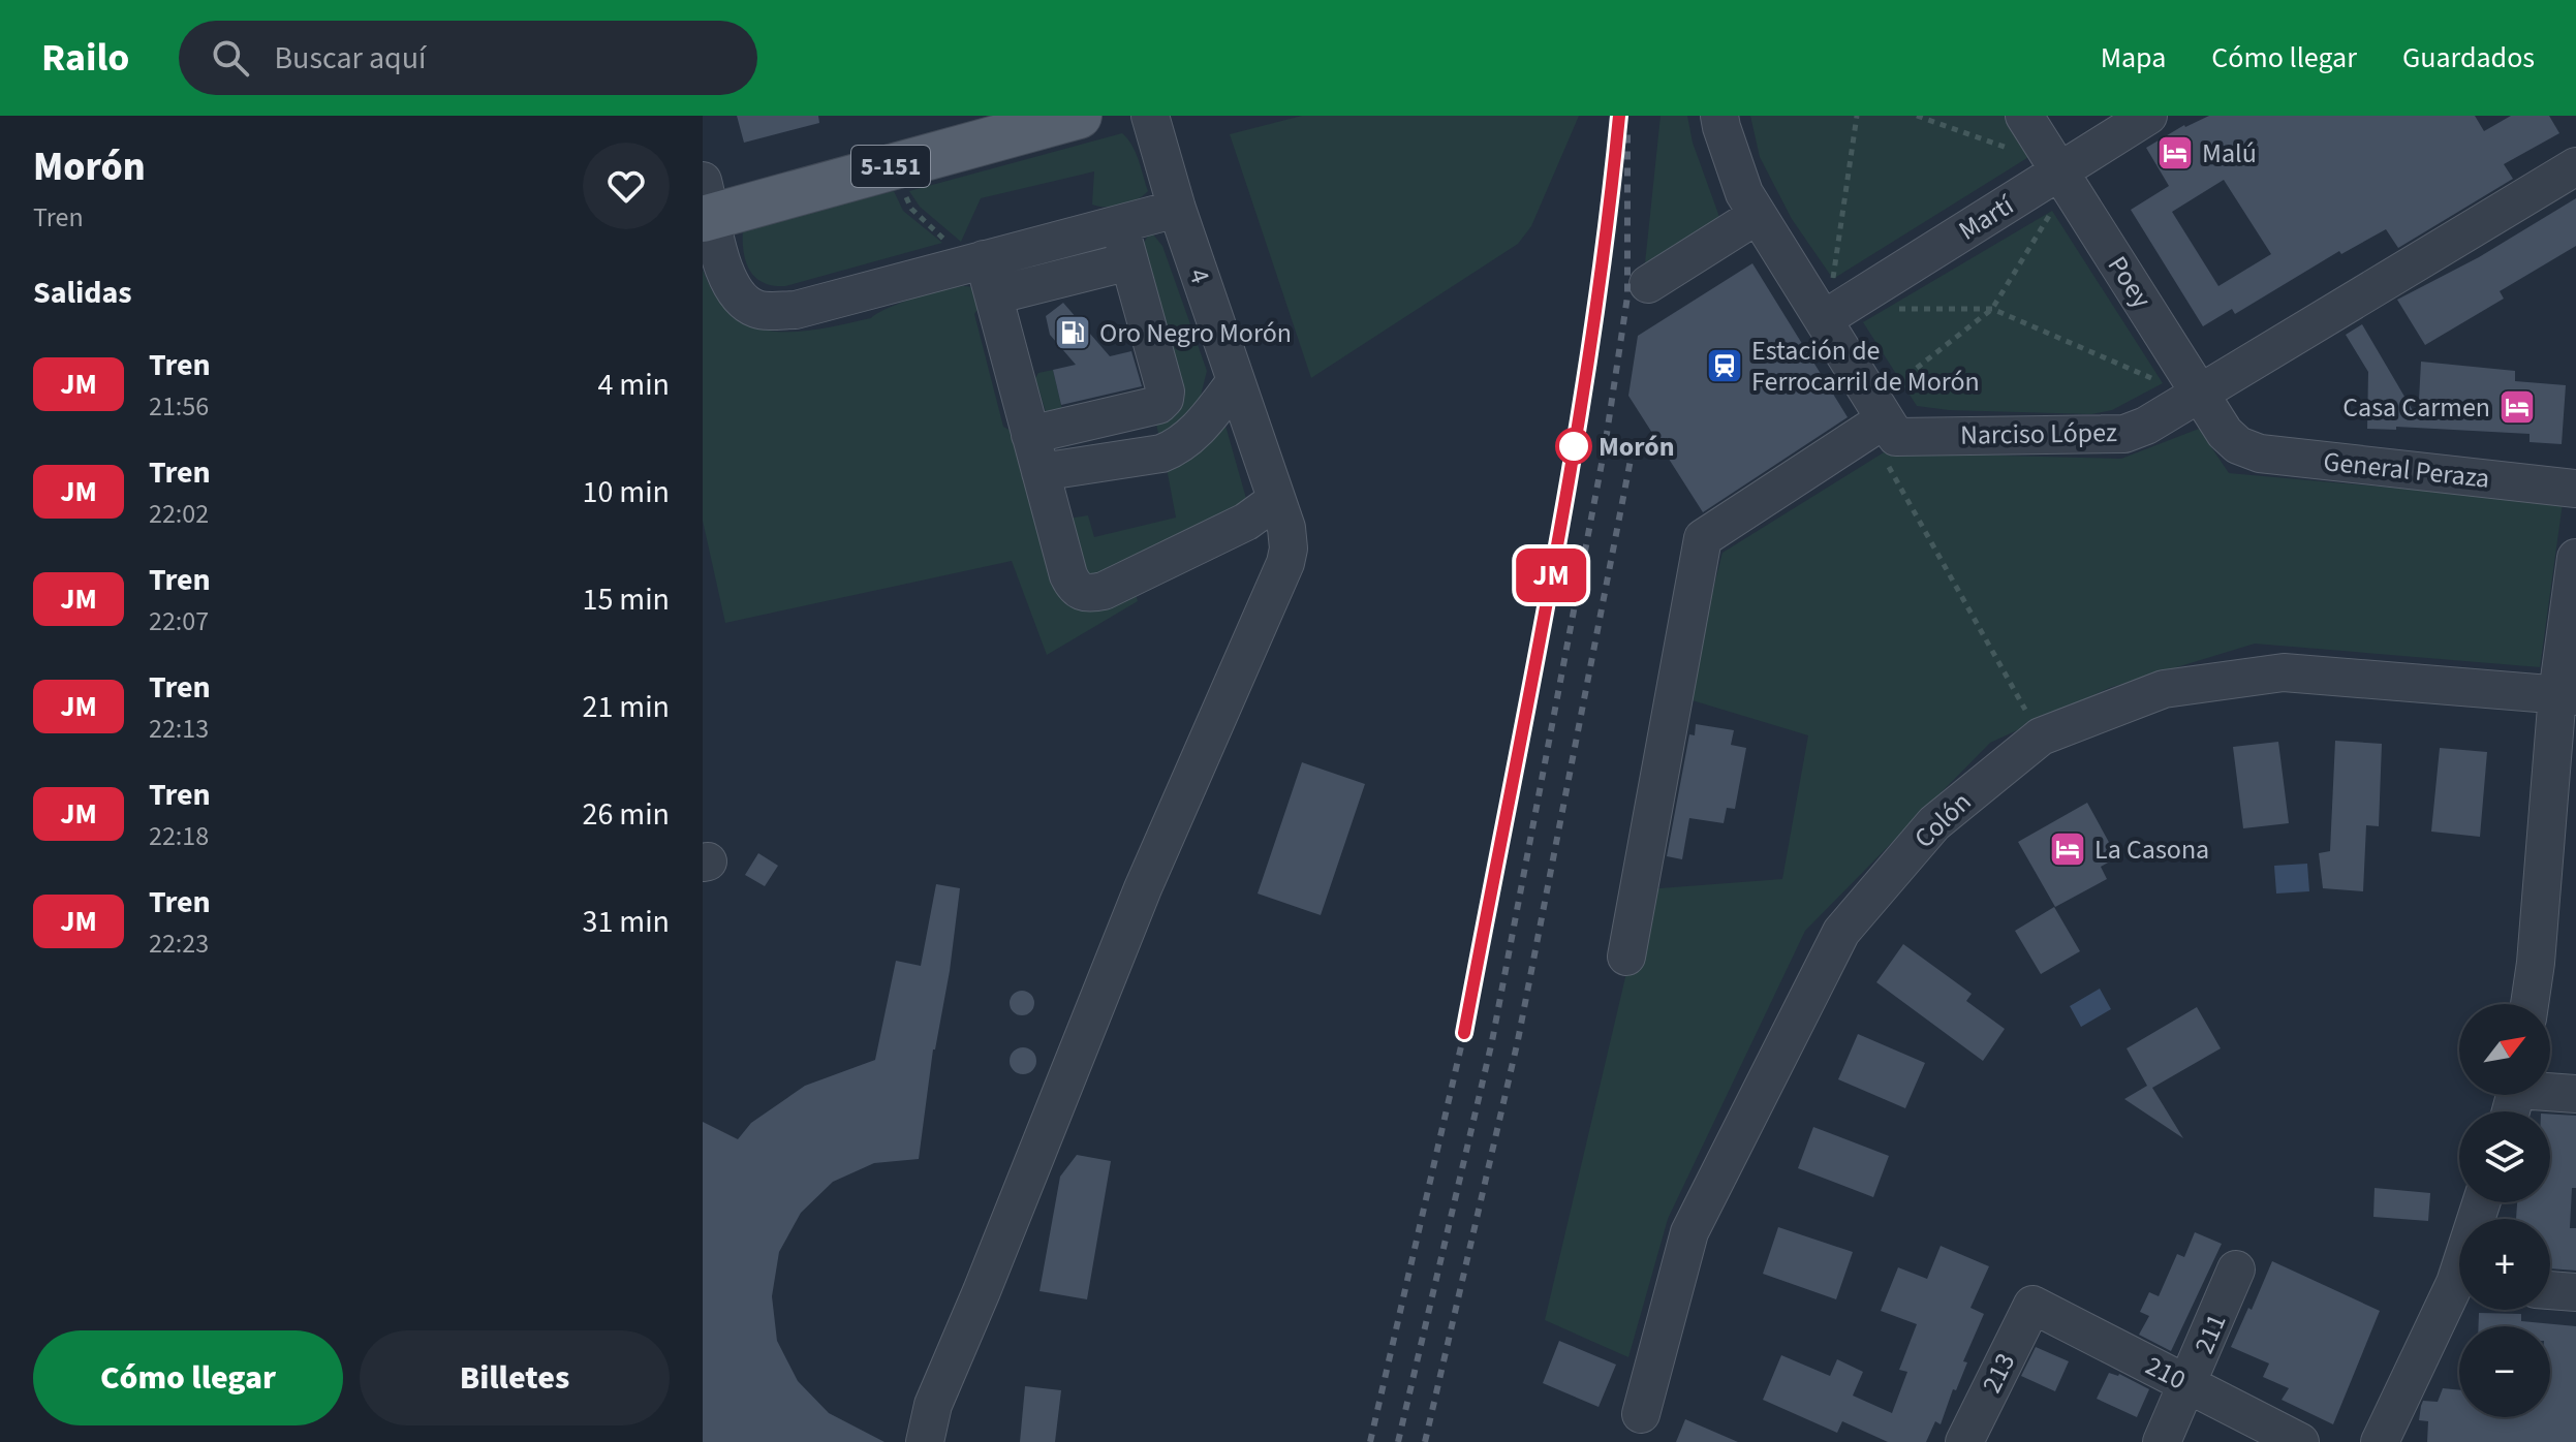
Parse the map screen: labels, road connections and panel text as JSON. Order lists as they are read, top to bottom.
{
  "streets": {
    "main road": ["5-151"],
    "street": [
      "Martí",
      "4",
      "Poey",
      "Narciso López",
      "General Peraza",
      "Colón",
      "211",
      "213",
      "210"
    ]
  },
  "crossings": [
    ["Martí", "Poey"],
    ["Poey", "Narciso López"],
    ["Poey", "General Peraza"],
    ["211", "210"],
    ["213", "210"]
  ],
  "places": {
    "hotel": ["Malú", "Casa Carmen", "La Casona"],
    "fuel station": ["Oro Negro Morón"],
    "station": ["Estación de Ferrocarril de Morón"],
    "other": ["Morón"]
  },
  "north": "top right",
  "page": {
    "header": "Railo",
    "search": "Buscar aquí",
    "nav": ["Mapa", "Cómo llegar", "Guardados"],
    "heading": [
      ["Morón", "Tren"],
      "Salidas"
    ],
    "on_map": "JM",
    "list": [
      {
        "mark": "JM",
        "name": "Tren",
        "note": "21:56",
        "value": "4 min"
      },
      {
        "mark": "JM",
        "name": "Tren",
        "note": "22:02",
        "value": "10 min"
      },
      {
        "mark": "JM",
        "name": "Tren",
        "note": "22:07",
        "value": "15 min"
      },
      {
        "mark": "JM",
        "name": "Tren",
        "note": "22:13",
        "value": "21 min"
      },
      {
        "mark": "JM",
        "name": "Tren",
        "note": "22:18",
        "value": "26 min"
      },
      {
        "mark": "JM",
        "name": "Tren",
        "note": "22:23",
        "value": "31 min"
      }
    ],
    "map_buttons": ["+", "−"],
    "buttons": ["Cómo llegar", "Billetes"]
  }
}
